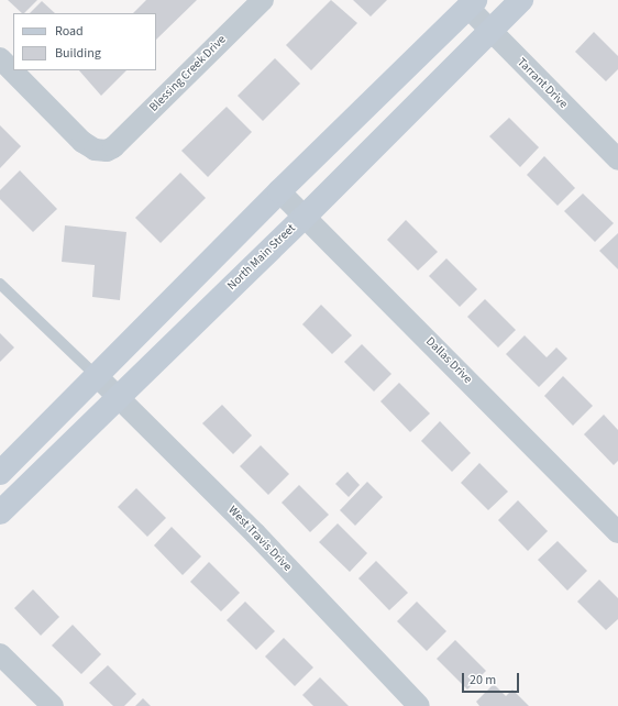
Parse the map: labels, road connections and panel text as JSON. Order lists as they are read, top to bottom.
{
  "streets": {
    "main road": ["North Main Street"],
    "street": [
      "Blessing Creek Drive",
      "Tarrant Drive",
      "Dallas Drive",
      "West Travis Drive"
    ]
  },
  "crossings": [
    ["Tarrant Drive", "North Main Street"],
    ["North Main Street", "Dallas Drive"],
    ["North Main Street", "West Travis Drive"]
  ],
  "legend": ["Road", "Building"],
  "scale_bar": "20 m"
}
